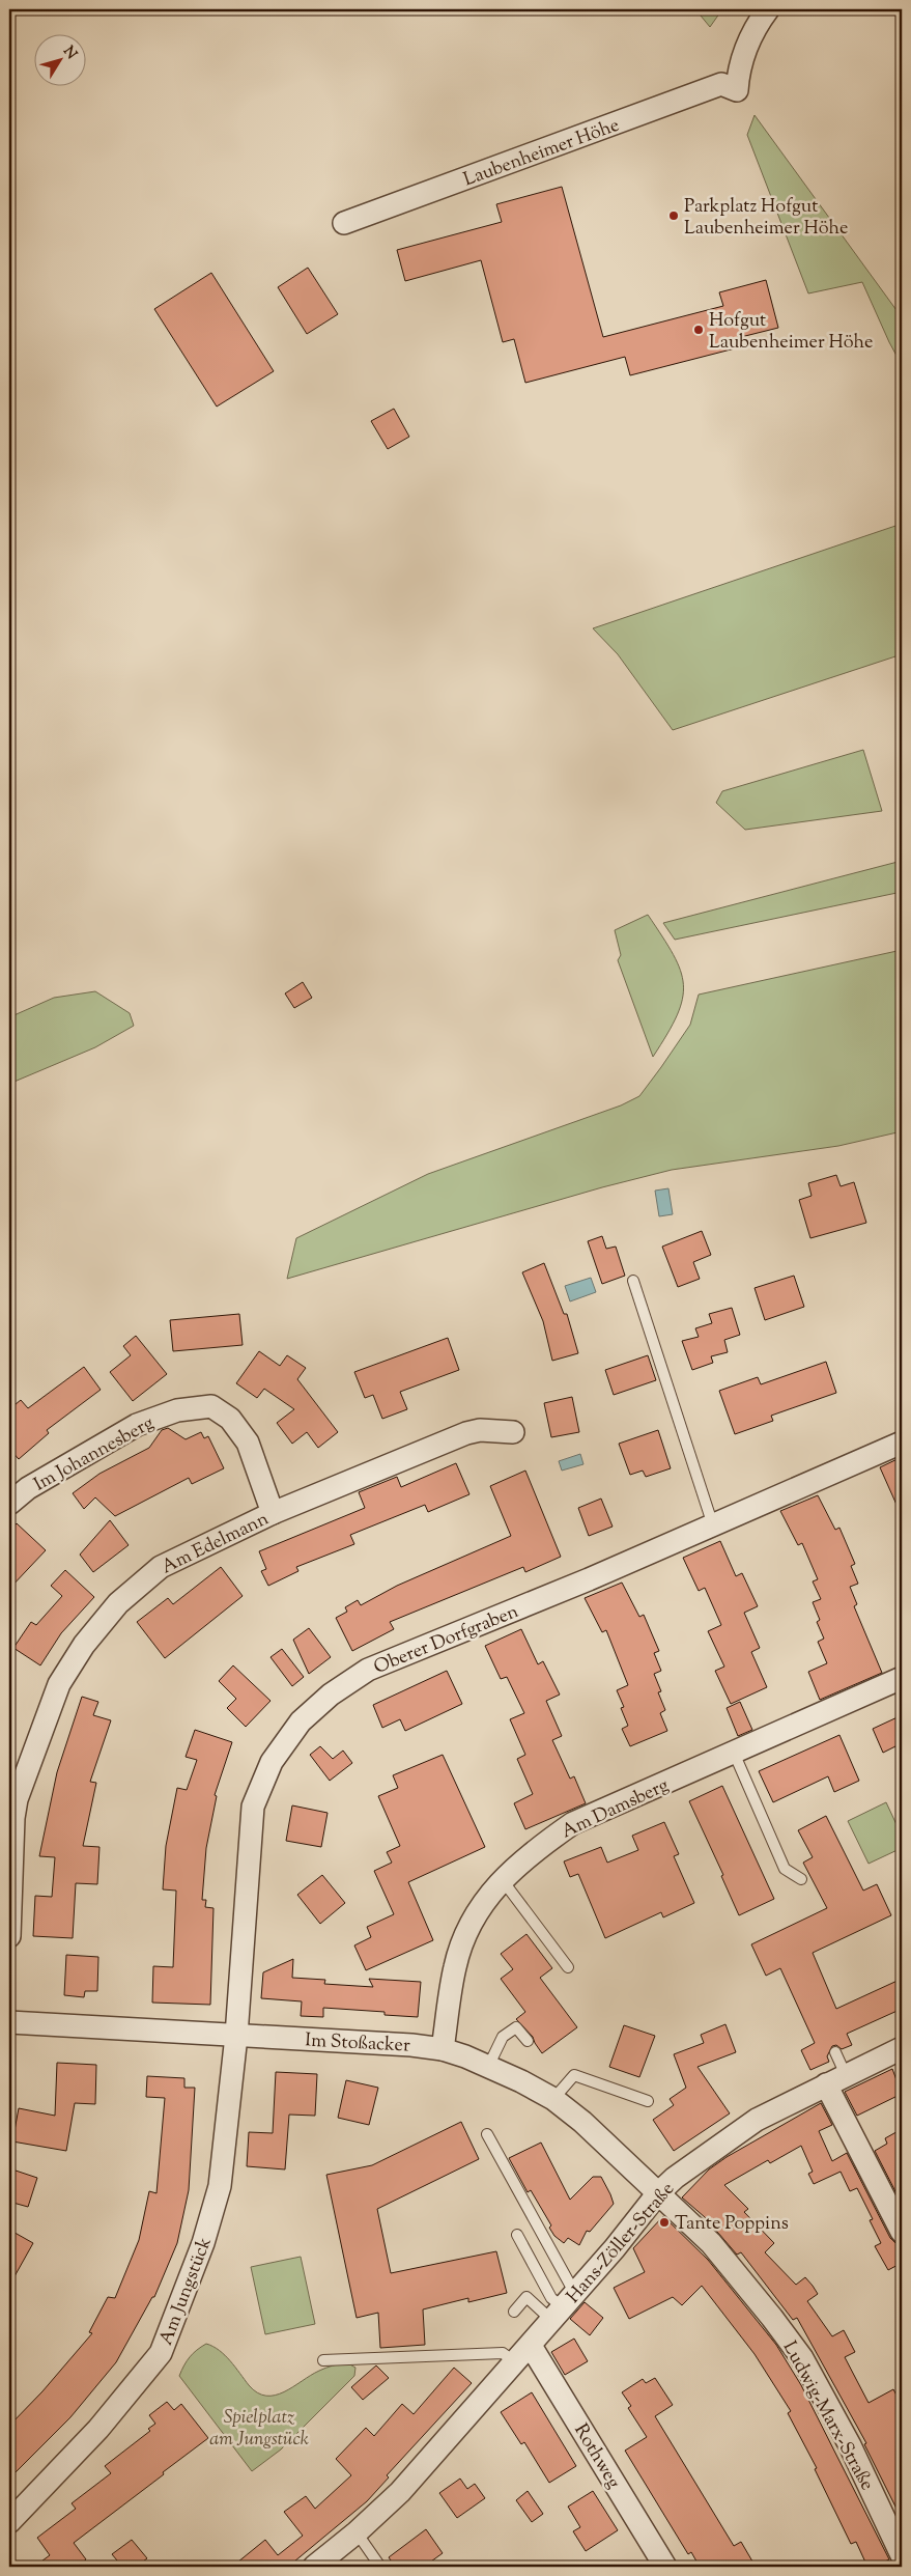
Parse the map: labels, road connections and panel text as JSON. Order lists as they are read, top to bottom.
{
  "streets": {
    "street": [
      "Laubenheimer Höhe",
      "Im Johannesberg",
      "Am Edelmann",
      "Oberer Dorfgraben",
      "Am Damsberg",
      "Im Stoßacker",
      "Hans-Zöller-Straße",
      "Am Jungstück",
      "Ludwig-Marx-Straße",
      "Rothweg"
    ]
  },
  "crossings": [
    ["Im Johannesberg", "Am Edelmann"],
    ["Oberer Dorfgraben", "Im Stoßacker"],
    ["Oberer Dorfgraben", "Am Jungstück"],
    ["Am Damsberg", "Im Stoßacker"],
    ["Im Stoßacker", "Hans-Zöller-Straße"],
    ["Im Stoßacker", "Am Jungstück"],
    ["Im Stoßacker", "Ludwig-Marx-Straße"],
    ["Hans-Zöller-Straße", "Ludwig-Marx-Straße"],
    ["Hans-Zöller-Straße", "Rothweg"]
  ],
  "parks": ["Spielplatz am Jungstück"],
  "places": ["Parkplatz Hofgut Laubenheimer Höhe", "Hofgut Laubenheimer Höhe", "Tante Poppins"],
  "north": "top right"
}
